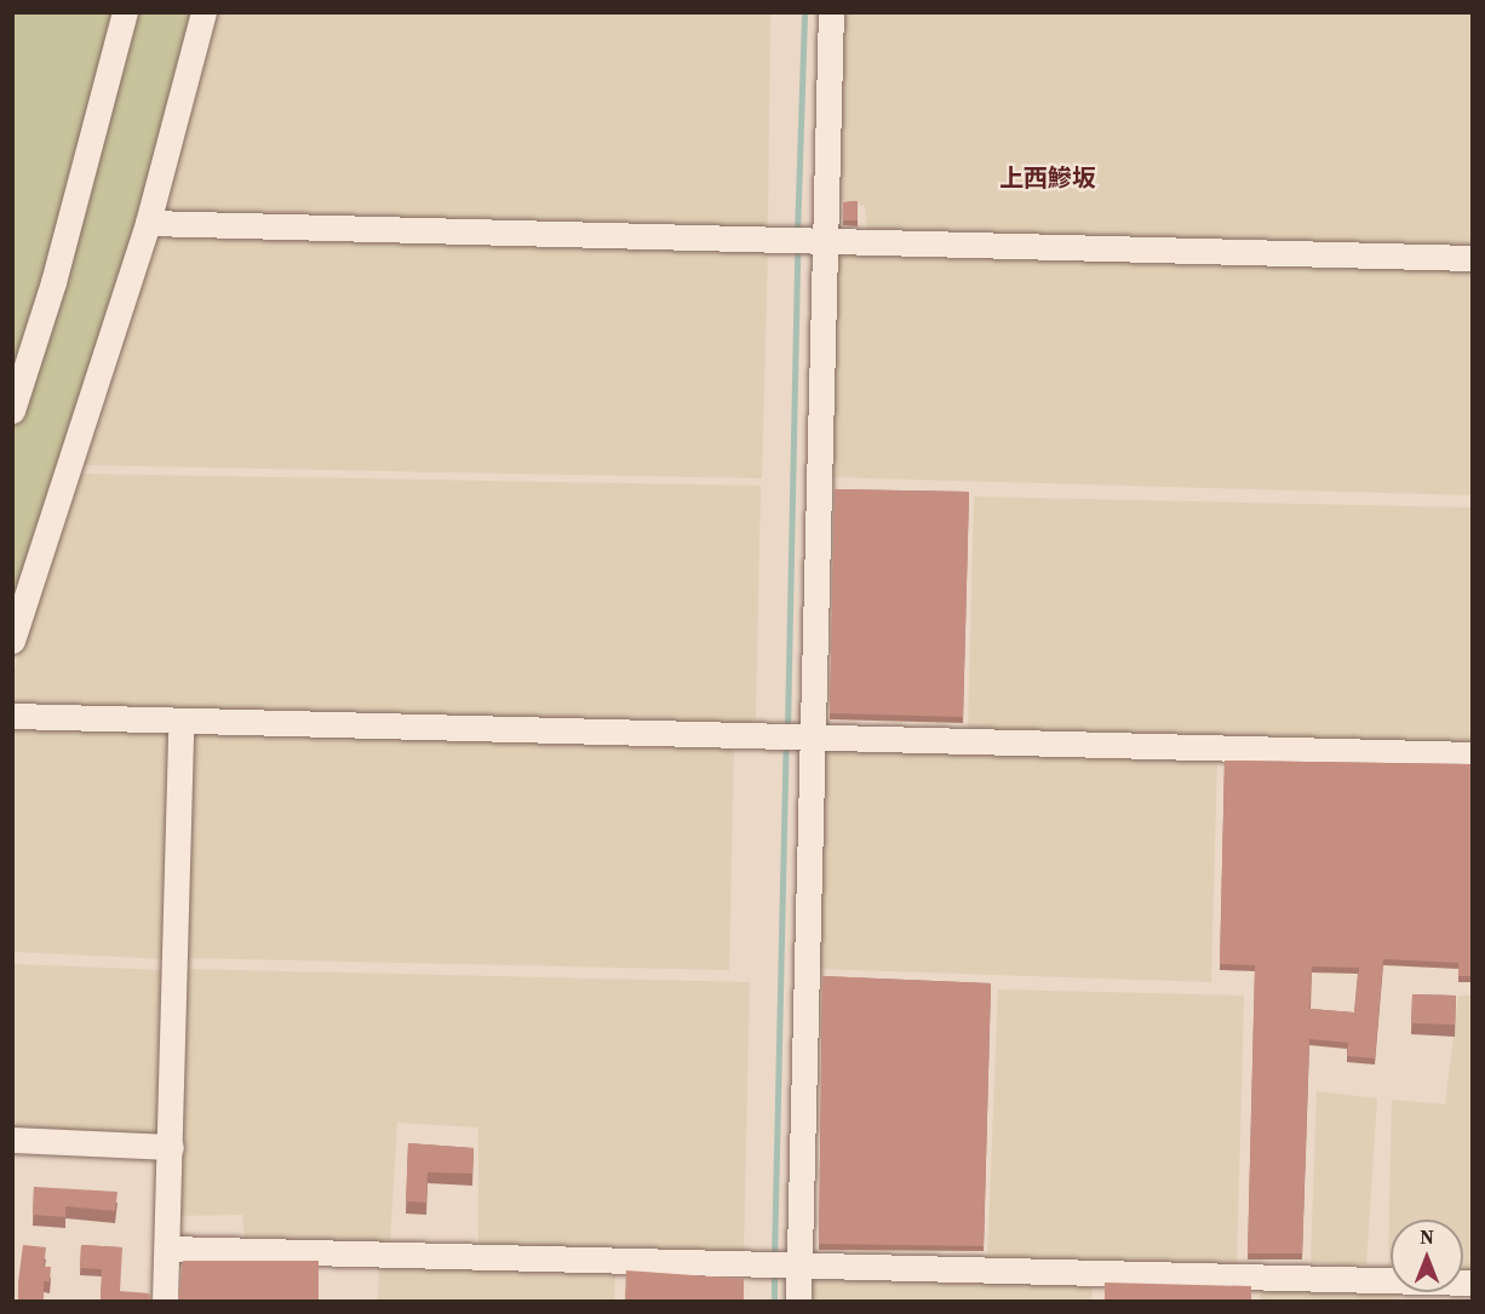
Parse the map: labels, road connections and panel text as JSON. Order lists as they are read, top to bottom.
{
  "districts": ["上西鰺坂"],
  "north": "top"
}
